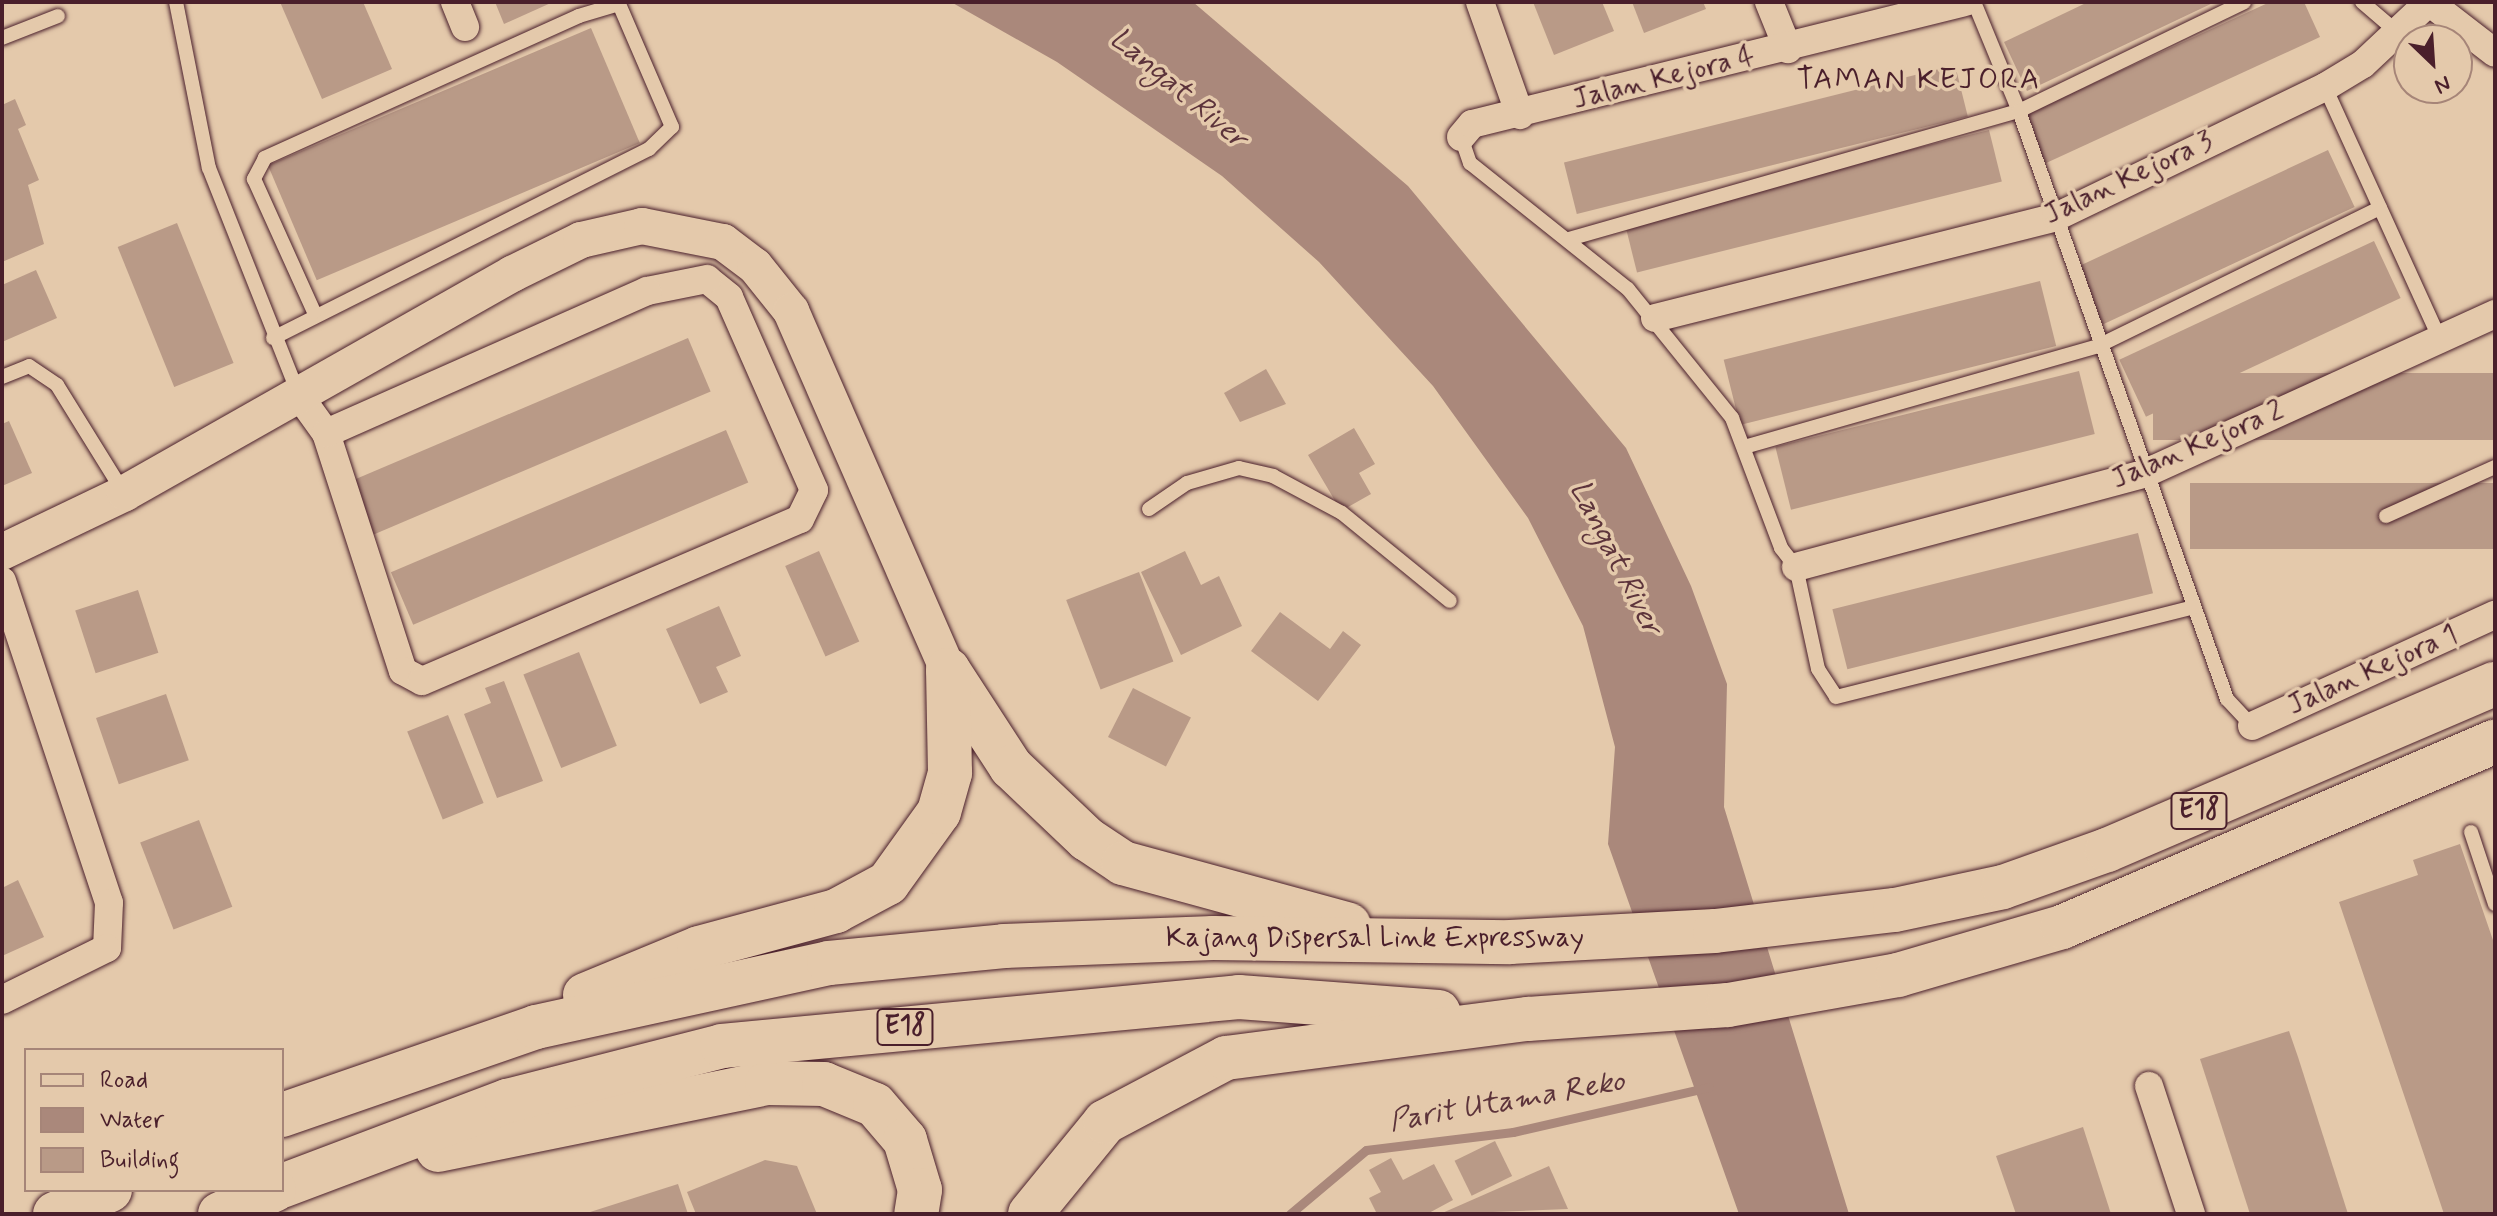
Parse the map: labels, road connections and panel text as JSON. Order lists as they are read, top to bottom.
{
  "streets": {
    "highway": ["E18", "Kajang Dispersal Link Expressway"],
    "street": [
      "Jalan Kejora 4",
      "Jalan Kejora 3",
      "Jalan Kejora 2",
      "Jalan Kejora 1"
    ]
  },
  "districts": ["TAMAN KEJORA"],
  "water": ["Langat River", "Parit Utama Reko"],
  "legend": ["Road", "Water", "Building"],
  "north": "bottom right"
}
